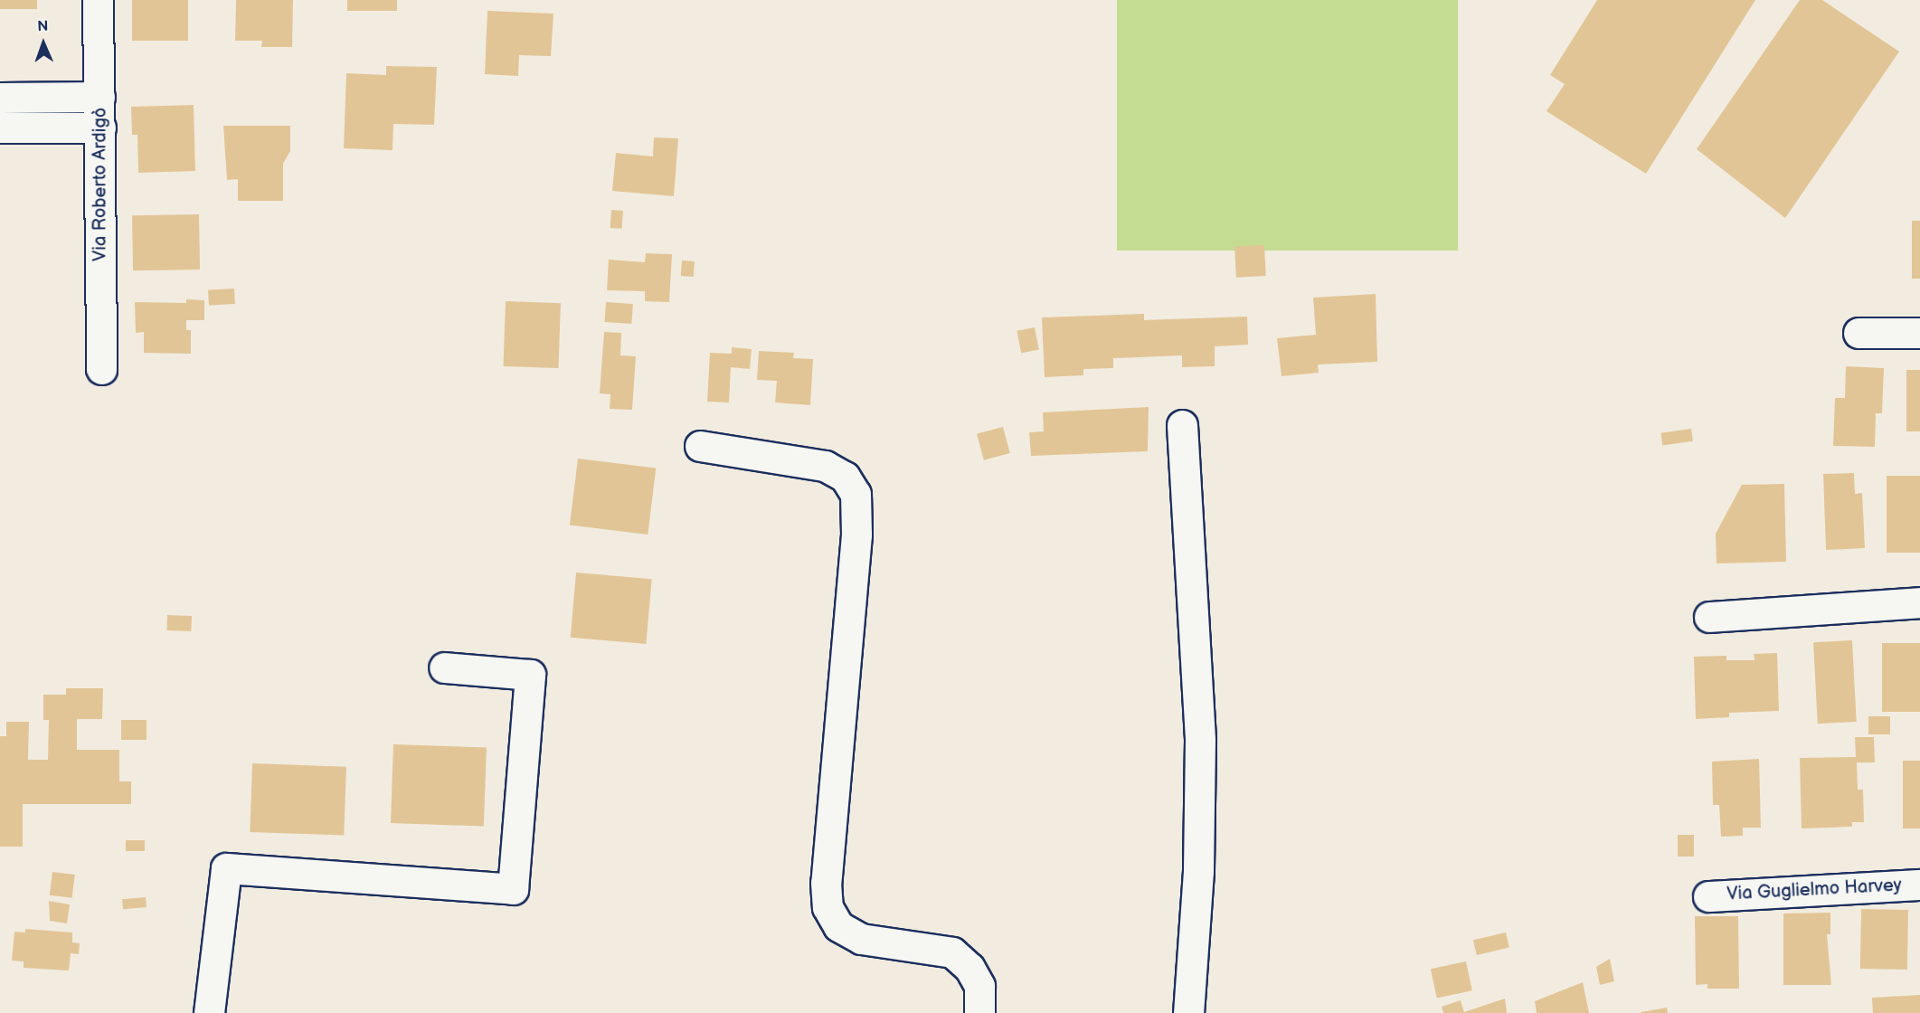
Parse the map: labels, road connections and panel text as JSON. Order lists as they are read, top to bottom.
{
  "streets": {
    "street": ["Via Roberto Ardigò", "Via Guglielmo Harvey"]
  },
  "north": "top"
}
